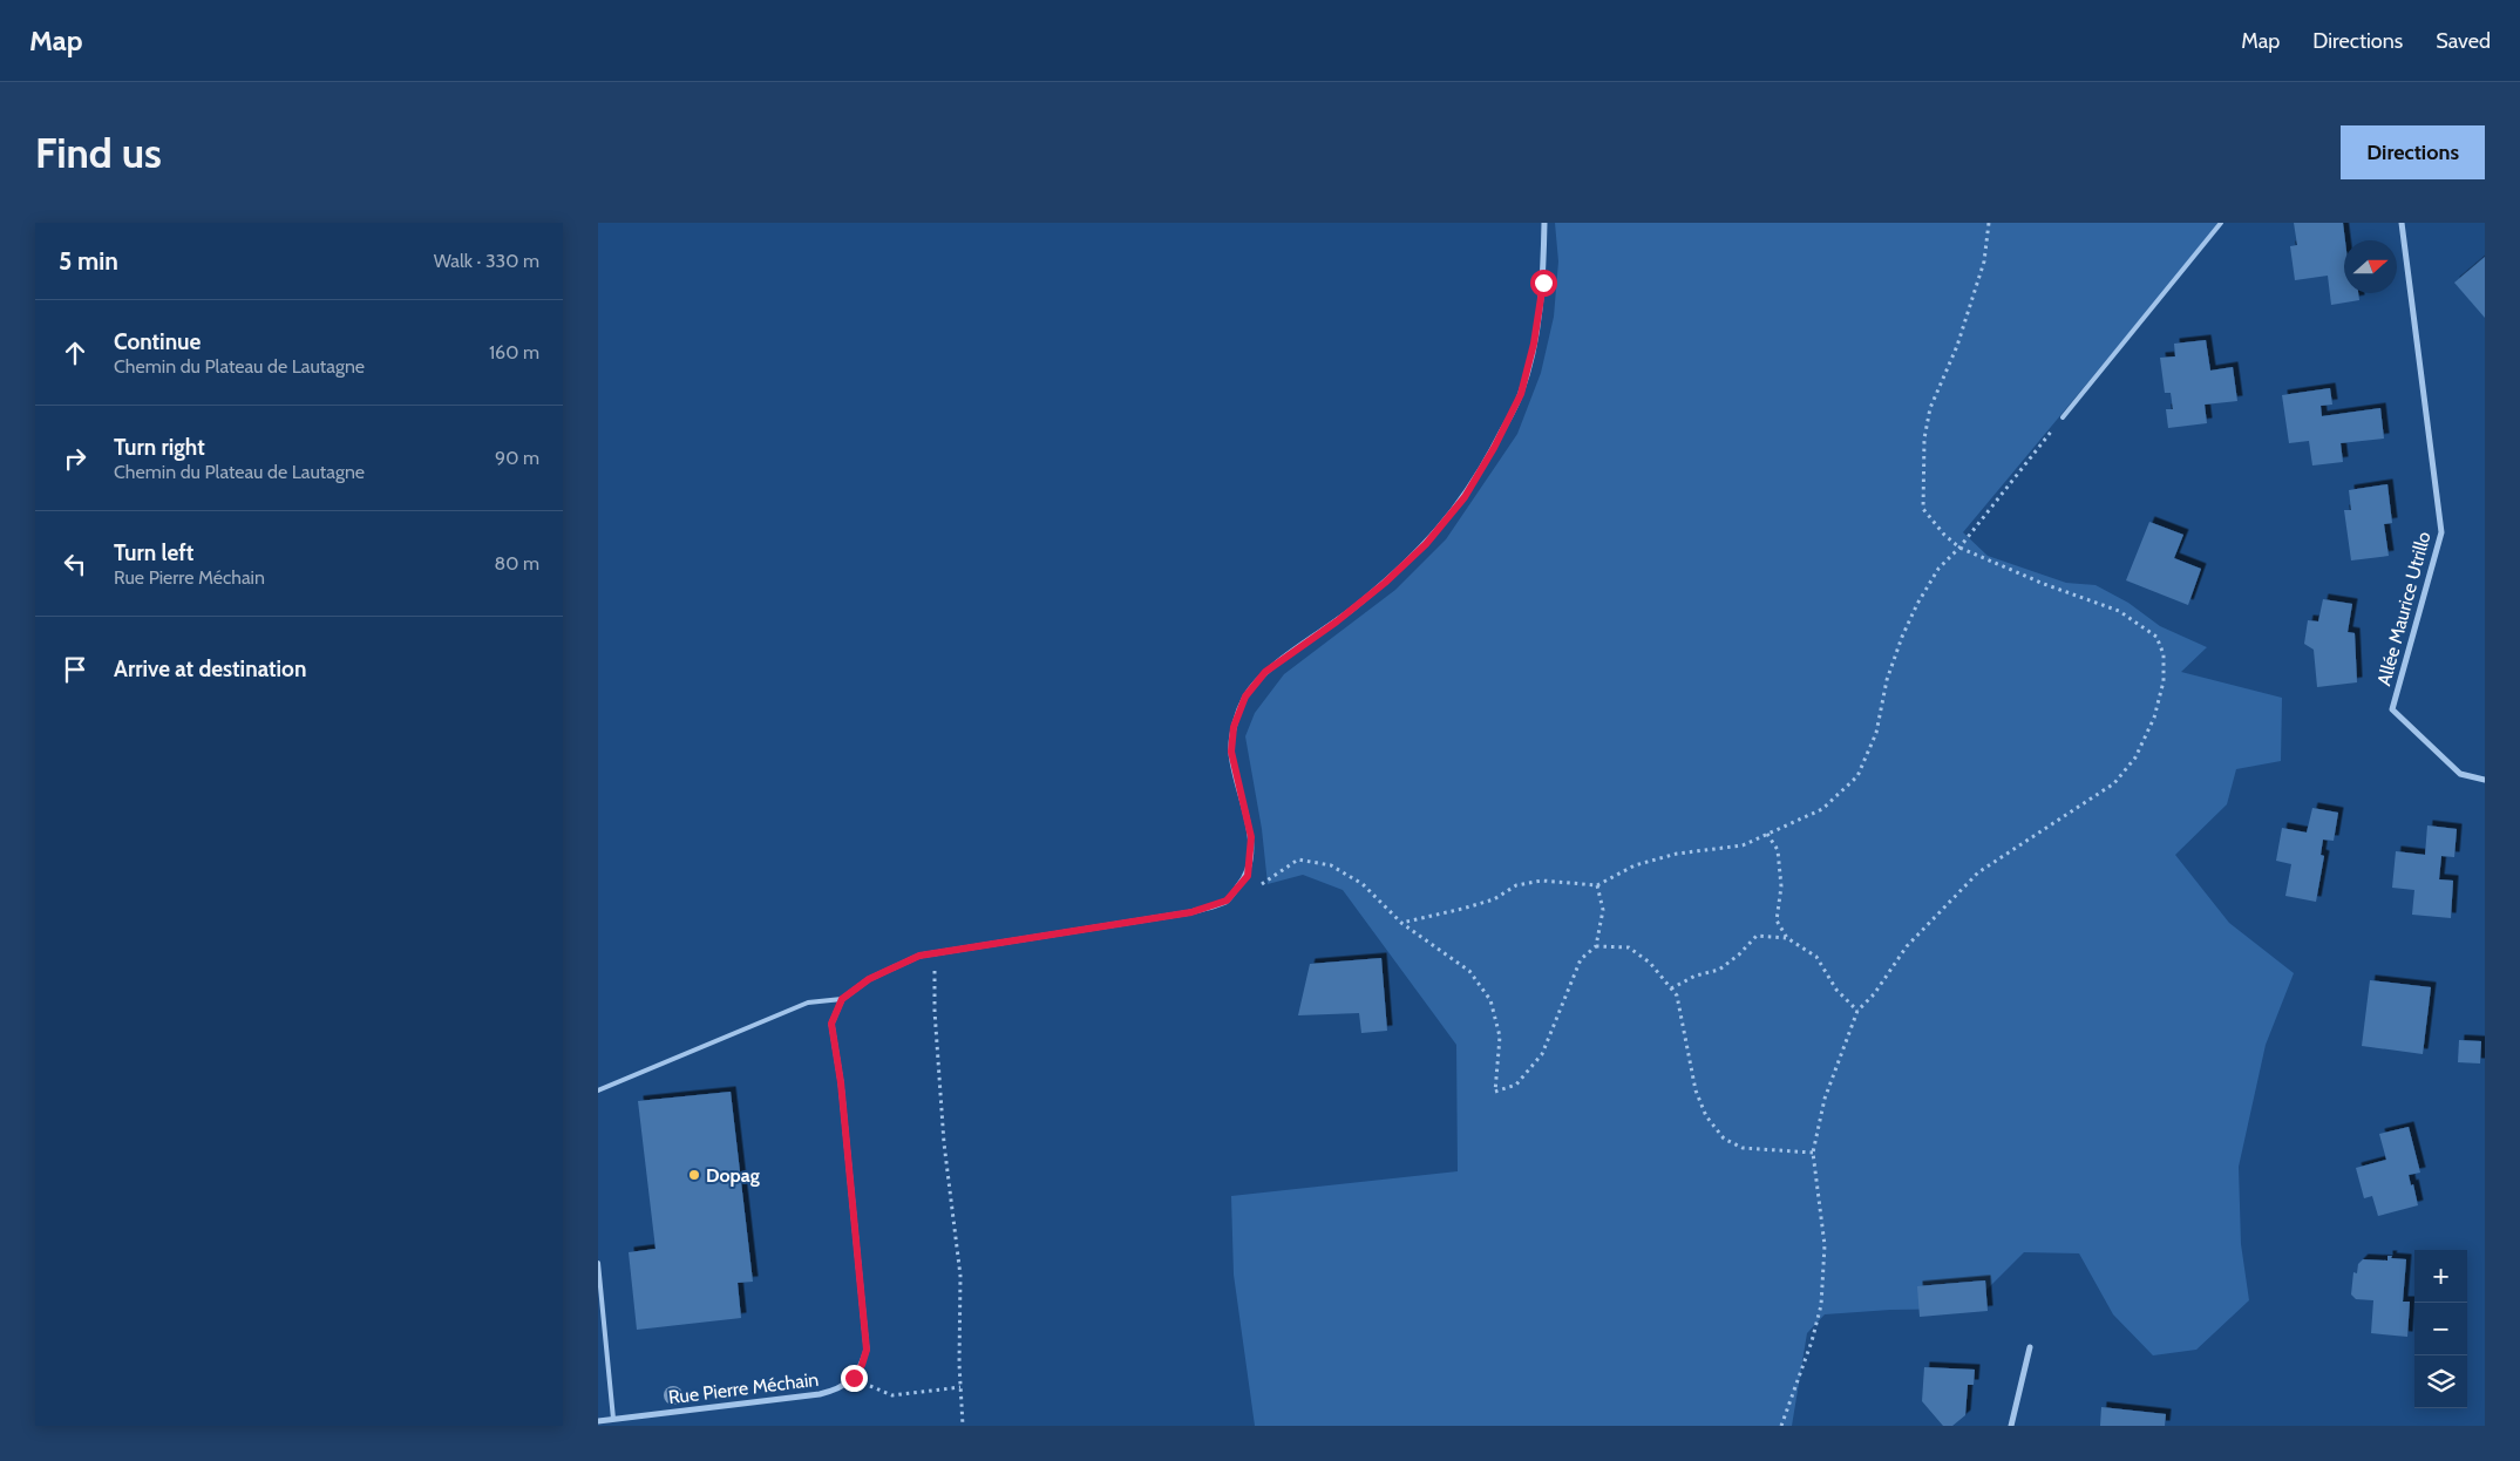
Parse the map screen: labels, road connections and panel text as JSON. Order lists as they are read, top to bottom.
{
  "streets": {
    "street": ["Allée Maurice Utrillo", "Rue Pierre Méchain"]
  },
  "places": ["Dopag"],
  "north": "right",
  "page": {
    "header": "Map",
    "nav": ["Map", "Directions", "Saved"],
    "buttons": "Directions",
    "title": "Find us",
    "heading": ["5 min", "Walk · 330 m"],
    "list": [
      ["Continue", "Chemin du Plateau de Lautagne", "160 m"],
      ["Turn right", "Chemin du Plateau de Lautagne", "90 m"],
      ["Turn left", "Rue Pierre Méchain", "80 m"],
      "Arrive at destination"
    ],
    "map_buttons": ["+", "−"]
  }
}
